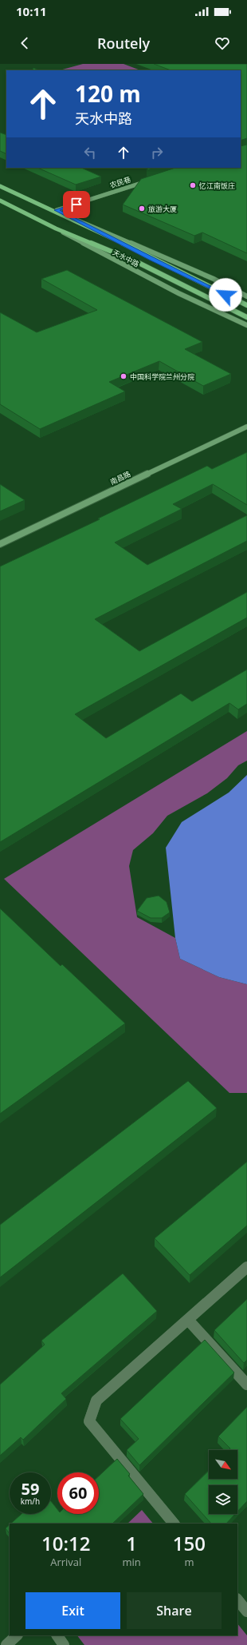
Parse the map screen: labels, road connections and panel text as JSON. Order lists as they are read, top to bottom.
{
  "streets": {
    "main road": ["天水中路"],
    "street": ["农民巷", "南昌路"]
  },
  "crossings": [
    ["农民巷", "天水中路"]
  ],
  "places": ["忆江南饭庄", "旅游大厦", "中国科学院兰州分院"],
  "north": "bottom right",
  "page": {
    "status": "10:11",
    "header": "Routely",
    "turn": ["120 m", "天水中路"],
    "speed": "59 km/h",
    "limit": "60",
    "eta": [
      "10:12",
      "Arrival",
      "1",
      "min",
      "150",
      "m"
    ],
    "buttons": ["Exit", "Share"]
  }
}
